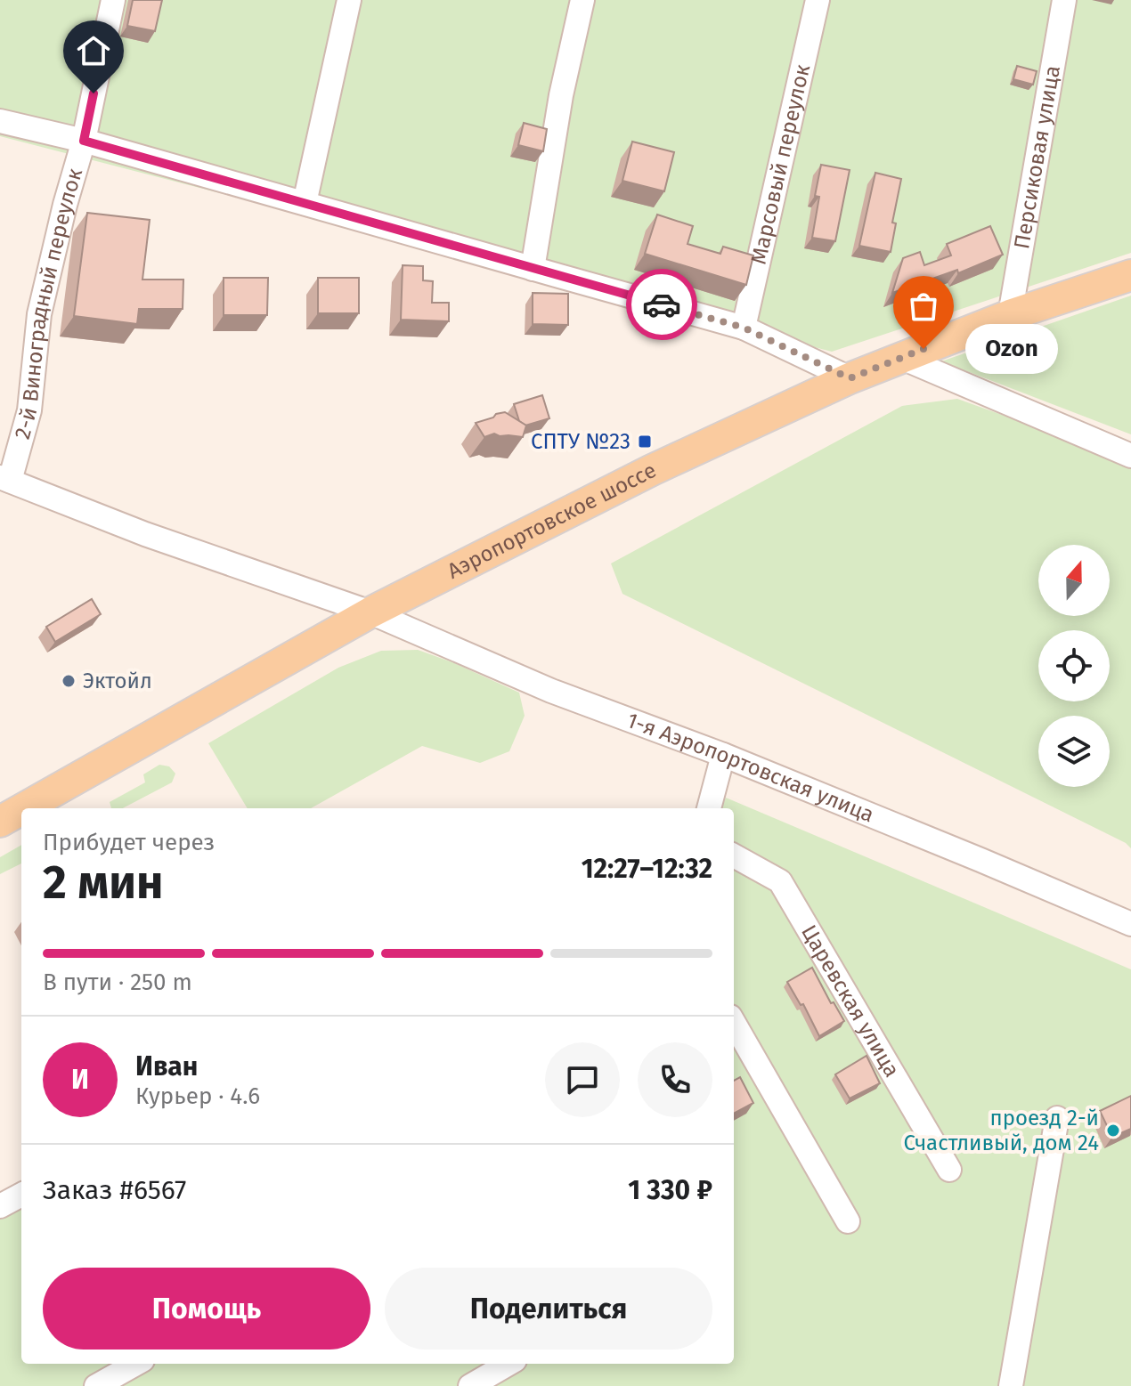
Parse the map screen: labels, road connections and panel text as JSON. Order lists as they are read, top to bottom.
{
  "streets": {
    "main road": ["Аэропортовское шоссе"],
    "street": [
      "Персиковая улица",
      "Марсовый переулок",
      "2-й Виноградный переулок",
      "1-я Аэропортовская улица",
      "Царевская улица"
    ]
  },
  "crossings": [
    ["Персиковая улица", "Аэропортовское шоссе"],
    ["2-й Виноградный переулок", "1-я Аэропортовская улица"],
    ["Аэропортовское шоссе", "1-я Аэропортовская улица"]
  ],
  "places": {
    "other": ["Ozon", "Эктойл", "проезд 2-й Счастливый, дом 24"],
    "transit": ["СПТУ №23"]
  },
  "north": "top",
  "page": {
    "bubble": "Ozon",
    "heading": ["2 мин", "Прибудет через", "12:27–12:32"],
    "panel": [
      "Иван",
      "Курьер · 4.6",
      "Заказ #6567",
      "1 330 ₽"
    ],
    "bar": "В пути · 250 m",
    "round": "И",
    "buttons": ["Помощь", "Поделиться"]
  }
}
